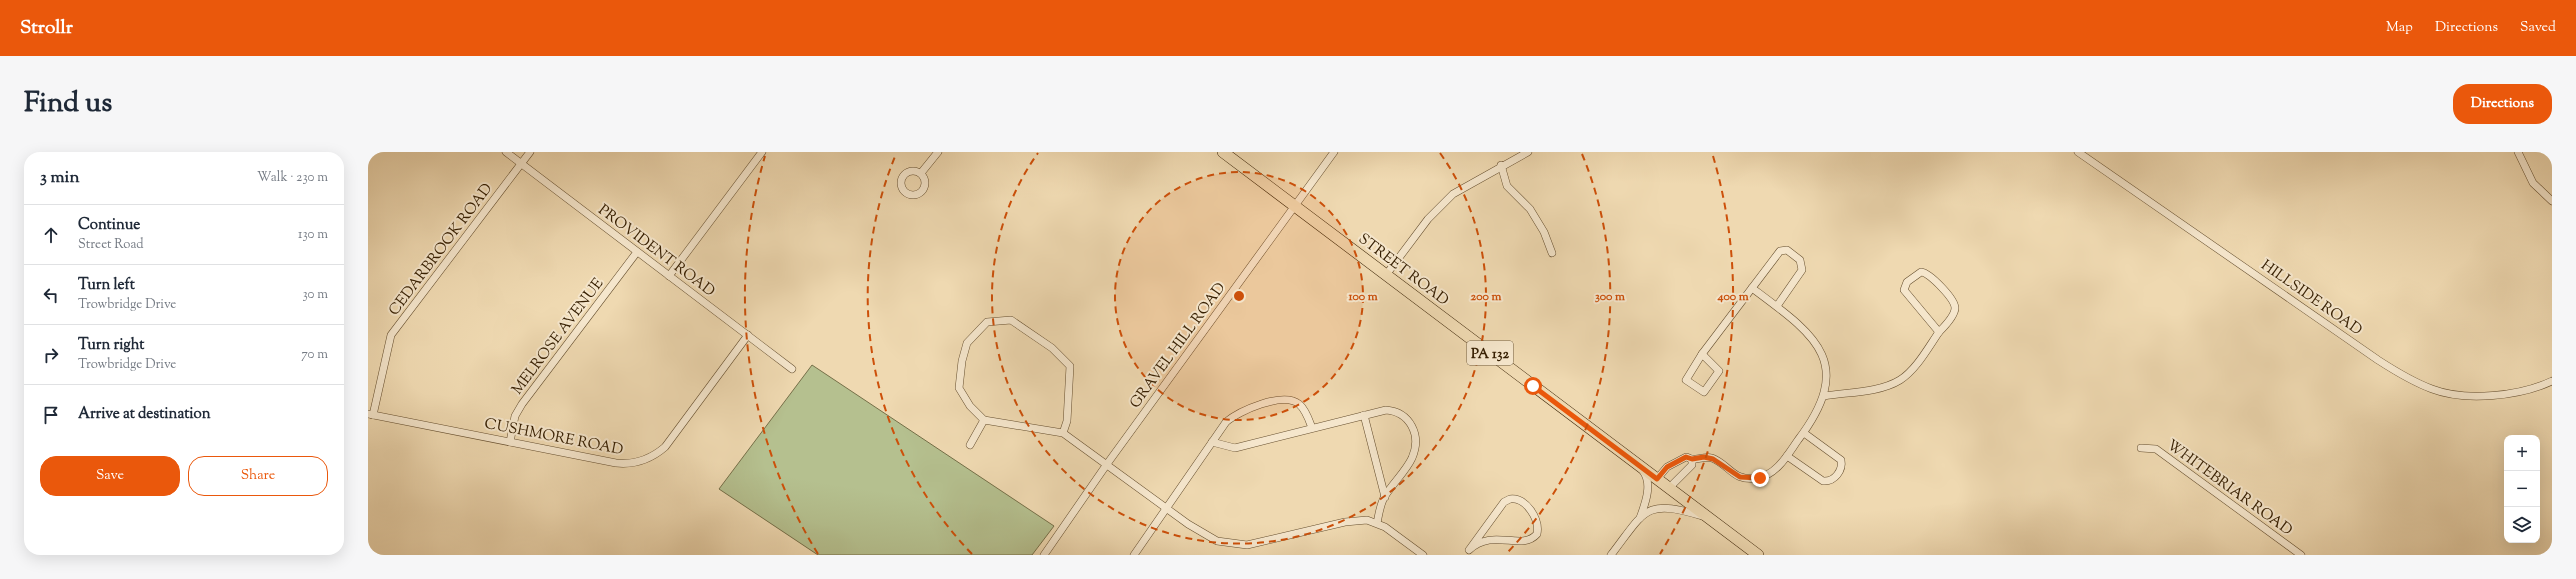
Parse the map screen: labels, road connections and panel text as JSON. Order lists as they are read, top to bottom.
{
  "streets": {
    "main road": ["STREET ROAD", "PA 132"],
    "street": [
      "CEDARBROOK ROAD",
      "PROVIDENT ROAD",
      "HILLSIDE ROAD",
      "MELROSE AVENUE",
      "GRAVEL HILL ROAD",
      "CUSHMORE ROAD",
      "WHITEBRIAR ROAD"
    ]
  },
  "crossings": [
    ["CEDARBROOK ROAD", "PROVIDENT ROAD"],
    ["CEDARBROOK ROAD", "CUSHMORE ROAD"],
    ["PROVIDENT ROAD", "MELROSE AVENUE"],
    ["PROVIDENT ROAD", "CUSHMORE ROAD"],
    ["STREET ROAD", "GRAVEL HILL ROAD"],
    ["MELROSE AVENUE", "CUSHMORE ROAD"]
  ],
  "page": {
    "header": "Strollr",
    "nav": ["Map", "Directions", "Saved"],
    "title": "Find us",
    "buttons": [
      "Directions",
      ["Save", "Share"]
    ],
    "heading": ["3 min", "Walk · 230 m"],
    "list": [
      ["Continue", "Street Road", "130 m"],
      ["Turn left", "Trowbridge Drive", "30 m"],
      ["Turn right", "Trowbridge Drive", "70 m"],
      "Arrive at destination"
    ],
    "map_buttons": ["+", "−"]
  },
  "rings": [
    "100 m",
    "200 m",
    "300 m",
    "400 m"
  ]
}
